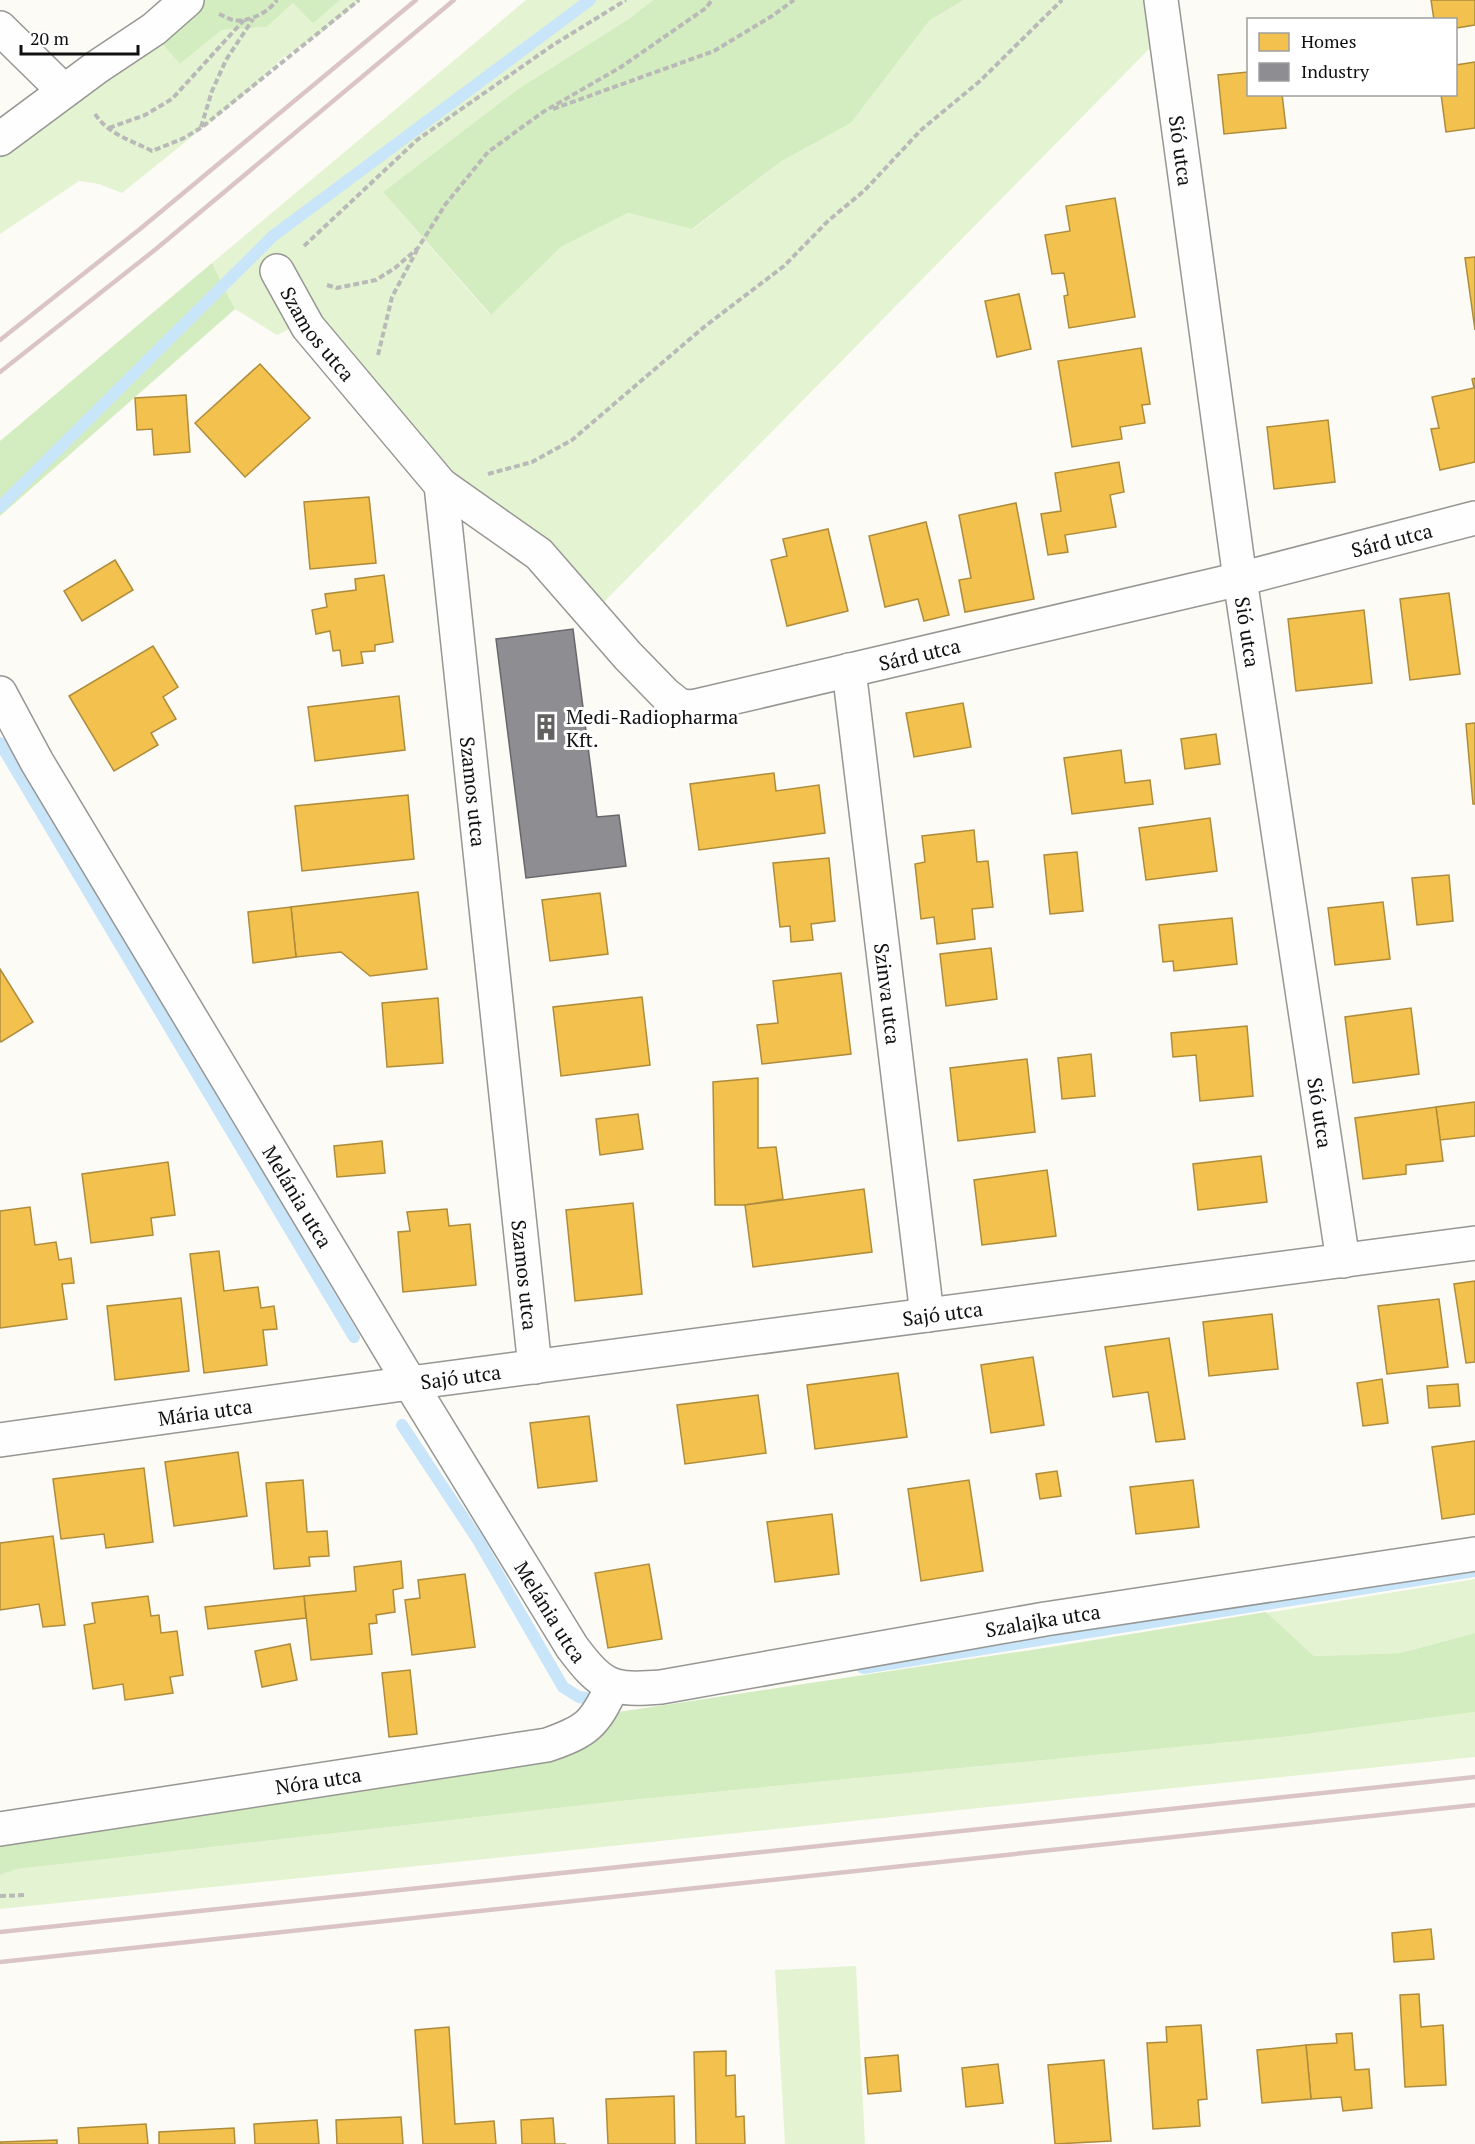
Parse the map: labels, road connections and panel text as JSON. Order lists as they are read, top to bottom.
{
  "streets": {
    "street": [
      "Sió utca",
      "Szamos utca",
      "Sárd utca",
      "Szinva utca",
      "Melánia utca",
      "Sajó utca",
      "Mária utca",
      "Szalajka utca",
      "Nóra utca"
    ]
  },
  "crossings": [
    ["Sió utca", "Sárd utca"],
    ["Sió utca", "Sajó utca"],
    ["Szamos utca", "Sárd utca"],
    ["Szamos utca", "Sajó utca"],
    ["Sárd utca", "Szinva utca"],
    ["Szinva utca", "Sajó utca"],
    ["Melánia utca", "Sajó utca"],
    ["Melánia utca", "Mária utca"],
    ["Melánia utca", "Szalajka utca"],
    ["Melánia utca", "Nóra utca"],
    ["Sajó utca", "Mária utca"],
    ["Szalajka utca", "Nóra utca"]
  ],
  "places": {
    "building": ["Medi-Radiopharma Kft."]
  },
  "legend": ["Homes", "Industry"],
  "scale_bar": "20 m"
}
